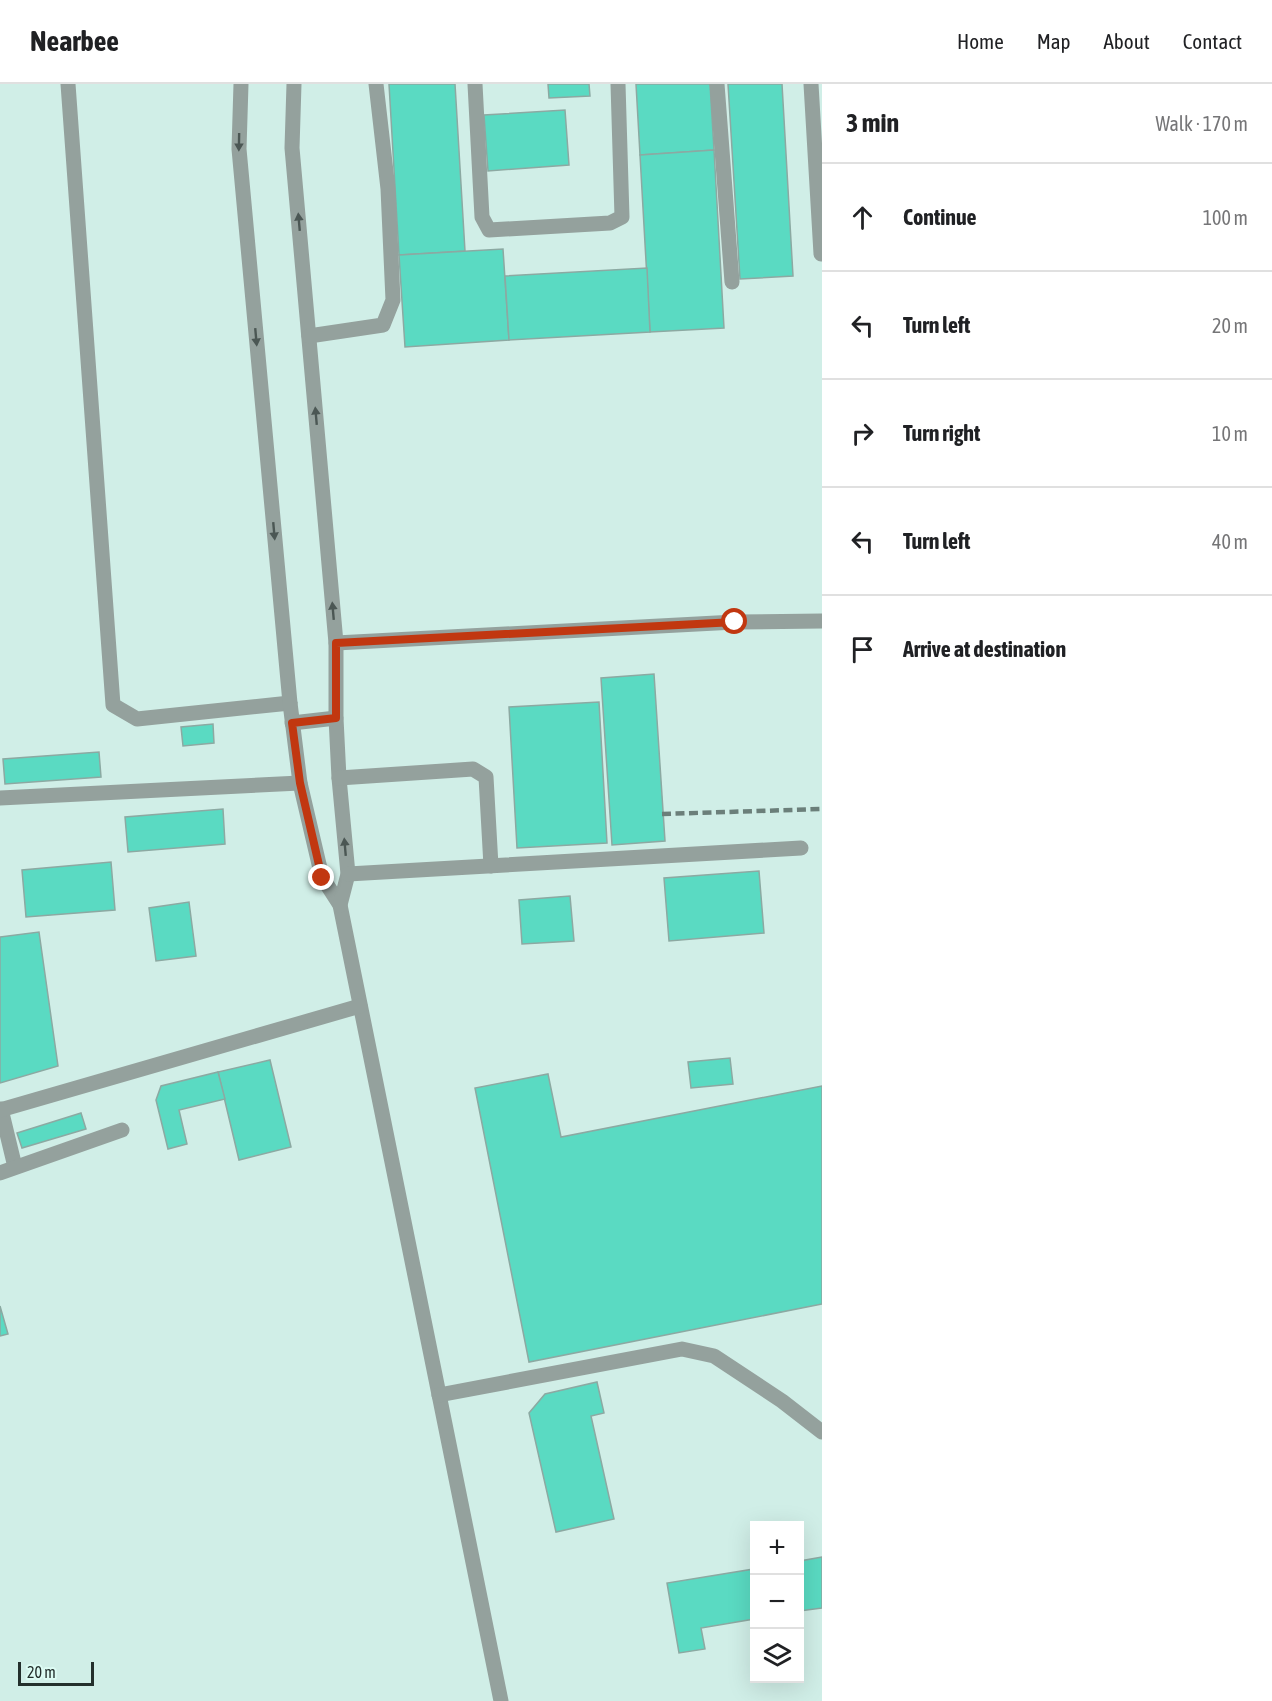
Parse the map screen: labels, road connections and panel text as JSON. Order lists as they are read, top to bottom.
{
  "scale_bar": "20 m",
  "page": {
    "header": "Nearbee",
    "nav": [
      "Home",
      "Map",
      "About",
      "Contact"
    ],
    "heading": ["3 min", "Walk · 170 m"],
    "list": [
      ["Continue", "100 m"],
      ["Turn left", "20 m"],
      ["Turn right", "10 m"],
      ["Turn left", "40 m"],
      "Arrive at destination"
    ],
    "map_buttons": ["+", "−"],
    "scale": "20 m"
  }
}
